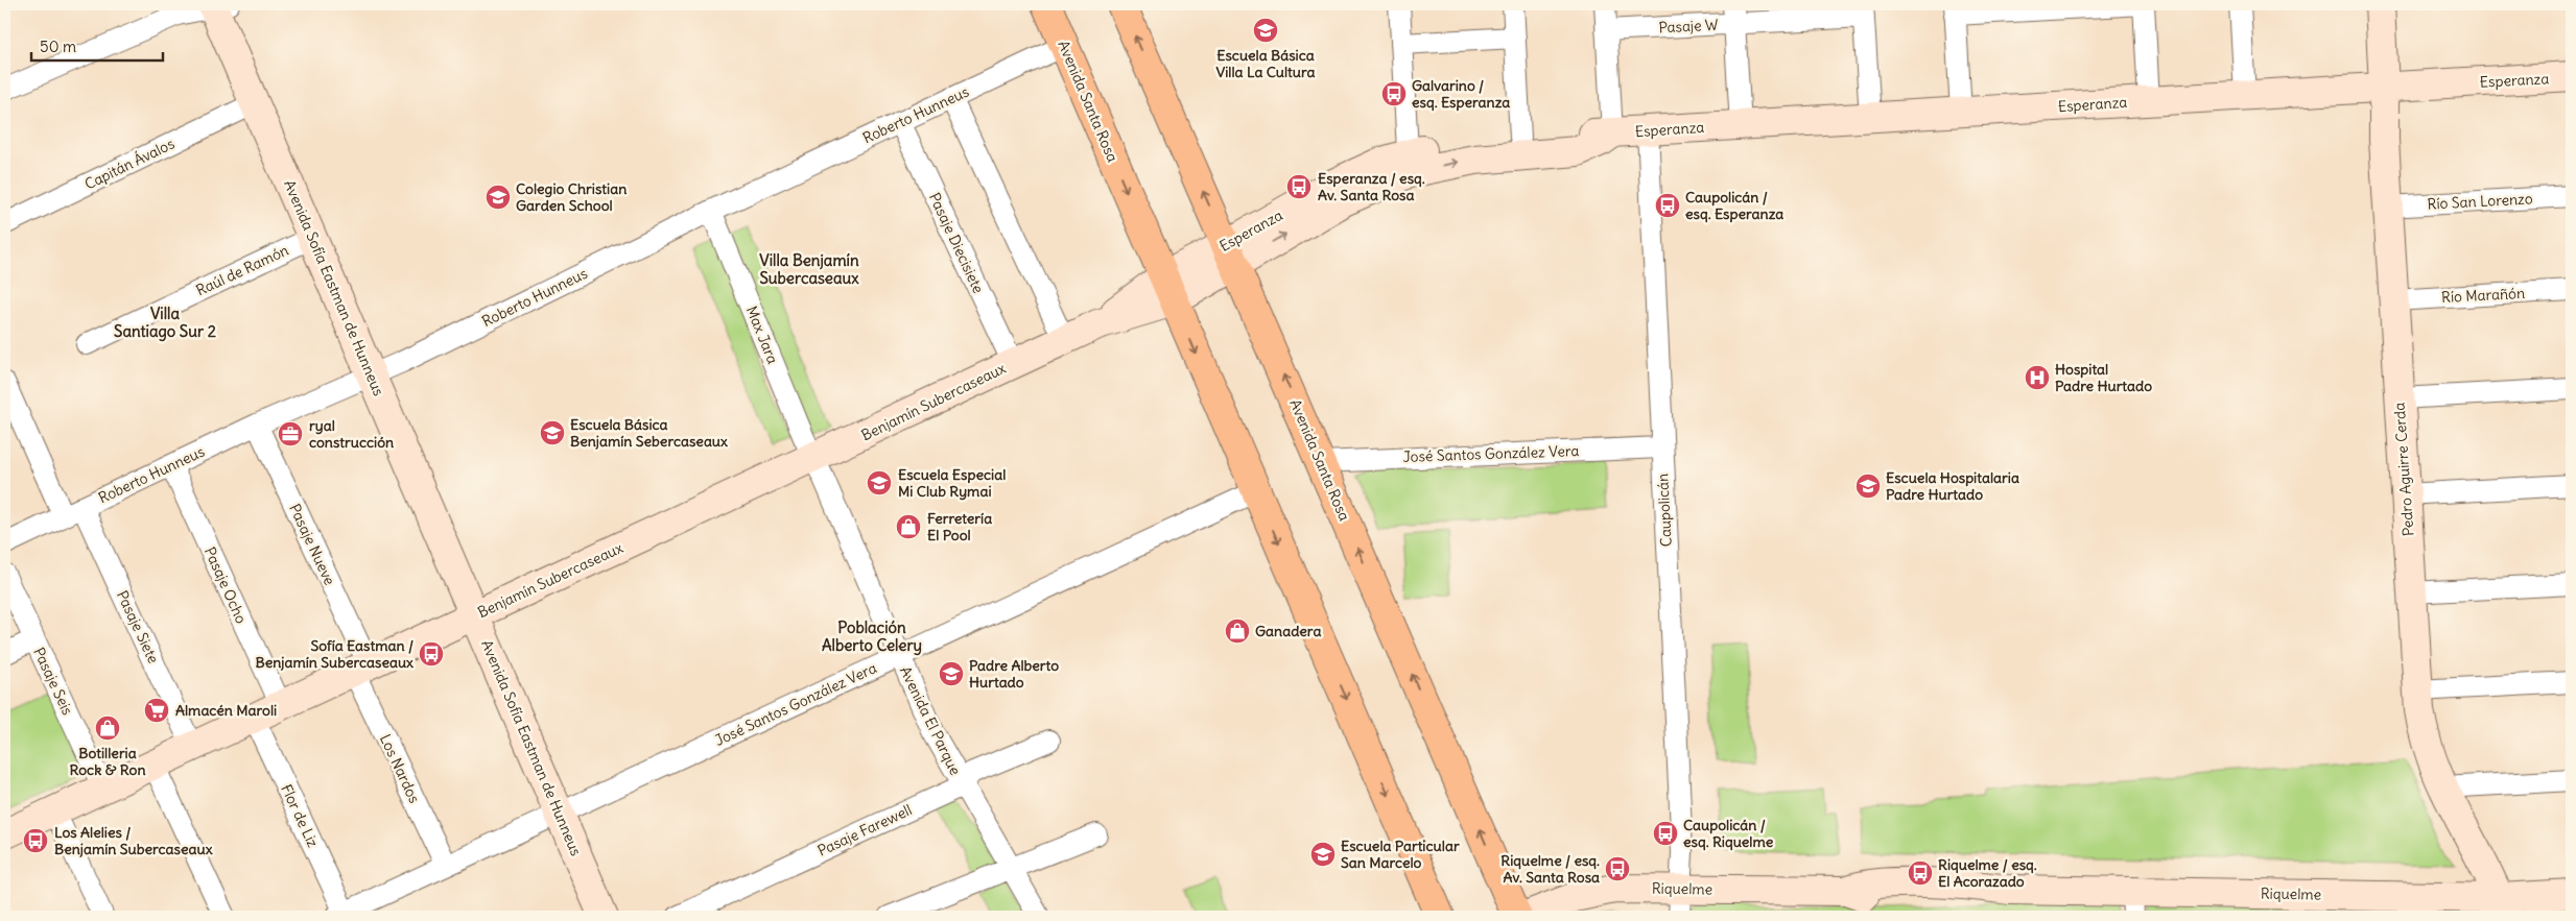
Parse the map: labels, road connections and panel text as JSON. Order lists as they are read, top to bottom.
{
  "streets": {
    "main road": ["Avenida Santa Rosa"],
    "street": [
      "Pasaje W",
      "Esperanza",
      "Roberto Hunneus",
      "Capitán Ávalos",
      "Río San Lorenzo",
      "Pasaje Diecisiete",
      "Raúl de Ramón",
      "Avenida Sofía Eastman de Hunneus",
      "Río Marañón",
      "Max Jara",
      "Benjamín Subercaseaux",
      "José Santos González Vera",
      "Pedro Aguirre Cerda",
      "Caupolicán",
      "Pasaje Nueve",
      "Pasaje Ocho",
      "Pasaje Siete",
      "Pasaje Seis",
      "Avenida El Parque",
      "Los Nardos",
      "Flor de Liz",
      "Pasaje Farewell",
      "Riquelme"
    ]
  },
  "crossings": [
    ["Esperanza", "Avenida Santa Rosa"],
    ["Esperanza", "Benjamín Subercaseaux"],
    ["Esperanza", "Pedro Aguirre Cerda"],
    ["Esperanza", "Caupolicán"],
    ["Avenida Santa Rosa", "Roberto Hunneus"],
    ["Avenida Santa Rosa", "Benjamín Subercaseaux"],
    ["Avenida Santa Rosa", "José Santos González Vera"],
    ["Roberto Hunneus", "Pasaje Diecisiete"],
    ["Roberto Hunneus", "Avenida Sofía Eastman de Hunneus"],
    ["Roberto Hunneus", "Max Jara"],
    ["Roberto Hunneus", "Pasaje Nueve"],
    ["Roberto Hunneus", "Pasaje Ocho"],
    ["Roberto Hunneus", "Pasaje Siete"],
    ["Capitán Ávalos", "Avenida Sofía Eastman de Hunneus"],
    ["Río San Lorenzo", "Pedro Aguirre Cerda"],
    ["Pasaje Diecisiete", "Benjamín Subercaseaux"],
    ["Raúl de Ramón", "Avenida Sofía Eastman de Hunneus"],
    ["Avenida Sofía Eastman de Hunneus", "Benjamín Subercaseaux"],
    ["Avenida Sofía Eastman de Hunneus", "José Santos González Vera"],
    ["Río Marañón", "Pedro Aguirre Cerda"],
    ["Max Jara", "Benjamín Subercaseaux"],
    ["Max Jara", "Avenida El Parque"],
    ["Benjamín Subercaseaux", "Pasaje Nueve"],
    ["Benjamín Subercaseaux", "Pasaje Ocho"],
    ["Benjamín Subercaseaux", "Pasaje Siete"],
    ["Benjamín Subercaseaux", "Pasaje Seis"],
    ["Benjamín Subercaseaux", "Avenida El Parque"],
    ["Benjamín Subercaseaux", "Los Nardos"],
    ["Benjamín Subercaseaux", "Flor de Liz"],
    ["José Santos González Vera", "Caupolicán"],
    ["José Santos González Vera", "Avenida El Parque"],
    ["José Santos González Vera", "Los Nardos"],
    ["José Santos González Vera", "Flor de Liz"],
    ["Pedro Aguirre Cerda", "Riquelme"],
    ["Caupolicán", "Riquelme"],
    ["Pasaje Nueve", "Los Nardos"],
    ["Avenida El Parque", "Pasaje Farewell"]
  ],
  "districts": ["Villa Benjamín Subercaseaux", "Villa Santiago Sur 2", "Población Alberto Celery"],
  "places": {
    "school or university": [
      "Escuela Básica Villa La Cultura",
      "Colegio Christian Garden School",
      "Escuela Básica Benjamín Sebercaseaux",
      "Escuela Especial Mi Club Rymai",
      "Escuela Hospitalaria Padre Hurtado",
      "Padre Alberto Hurtado",
      "Escuela Particular San Marcelo"
    ],
    "bus stop": [
      "Galvarino / esq. Esperanza",
      "Esperanza / esq. Av. Santa Rosa",
      "Caupolicán / esq. Esperanza",
      "Sofía Eastman / Benjamín Subercaseaux",
      "Caupolicán / esq. Riquelme",
      "Los Alelies / Benjamín Subercaseaux",
      "Riquelme / esq. Av. Santa Rosa",
      "Riquelme / esq. El Acorazado"
    ],
    "hospital": ["Hospital Padre Hurtado"],
    "office": ["ryal construcción"],
    "shop": ["Ferretería El Pool", "Ganadera", "Botilleria Rock & Ron"],
    "supermarket": ["Almacén Maroli"]
  },
  "scale_bar": "50 m"
}
